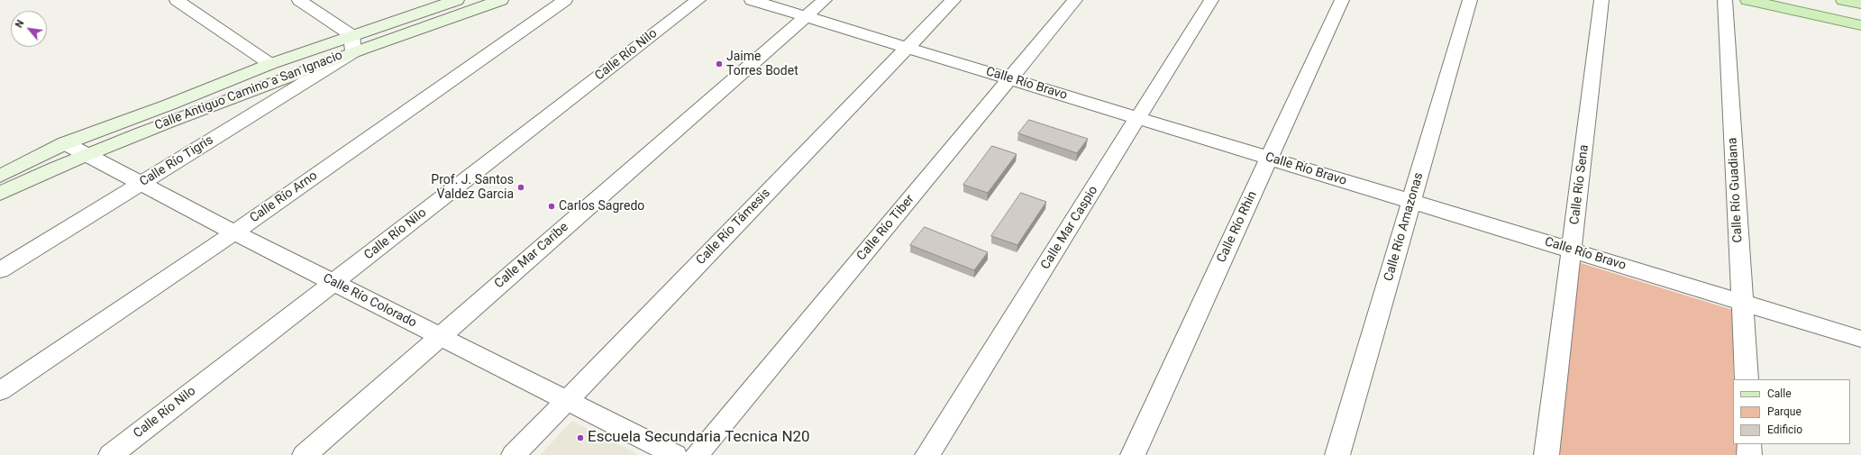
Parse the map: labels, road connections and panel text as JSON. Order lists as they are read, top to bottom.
{
  "streets": {
    "main road": ["Calle Antiguo Camino a San Ignacio"],
    "street": [
      "Calle Río Nilo",
      "Calle Río Bravo",
      "Calle Río Tigris",
      "Calle Río Sena",
      "Calle Río Guadiana",
      "Calle Río Arno",
      "Calle Río Támesis",
      "Calle Río Rhin",
      "Calle Río Amazonas",
      "Calle Río Tiber",
      "Calle Mar Caspio",
      "Calle Mar Caribe",
      "Calle Río Colorado"
    ]
  },
  "crossings": [
    ["Calle Río Nilo", "Calle Río Colorado"],
    ["Calle Río Bravo", "Calle Río Sena"],
    ["Calle Río Bravo", "Calle Río Guadiana"],
    ["Calle Río Bravo", "Calle Río Támesis"],
    ["Calle Río Bravo", "Calle Río Rhin"],
    ["Calle Río Bravo", "Calle Río Amazonas"],
    ["Calle Río Bravo", "Calle Río Tiber"],
    ["Calle Río Bravo", "Calle Mar Caspio"],
    ["Calle Río Bravo", "Calle Mar Caribe"],
    ["Calle Antiguo Camino a San Ignacio", "Calle Río Tigris"],
    ["Calle Antiguo Camino a San Ignacio", "Calle Río Colorado"],
    ["Calle Río Tigris", "Calle Río Colorado"],
    ["Calle Río Arno", "Calle Río Colorado"],
    ["Calle Río Támesis", "Calle Río Colorado"],
    ["Calle Mar Caribe", "Calle Río Colorado"]
  ],
  "places": [
    "Jaime Torres Bodet",
    "Prof. J. Santos Valdez Garcia",
    "Carlos Sagredo",
    "Escuela Secundaria Tecnica N20"
  ],
  "legend": ["Calle", "Parque", "Edificio"],
  "north": "top left"
}
